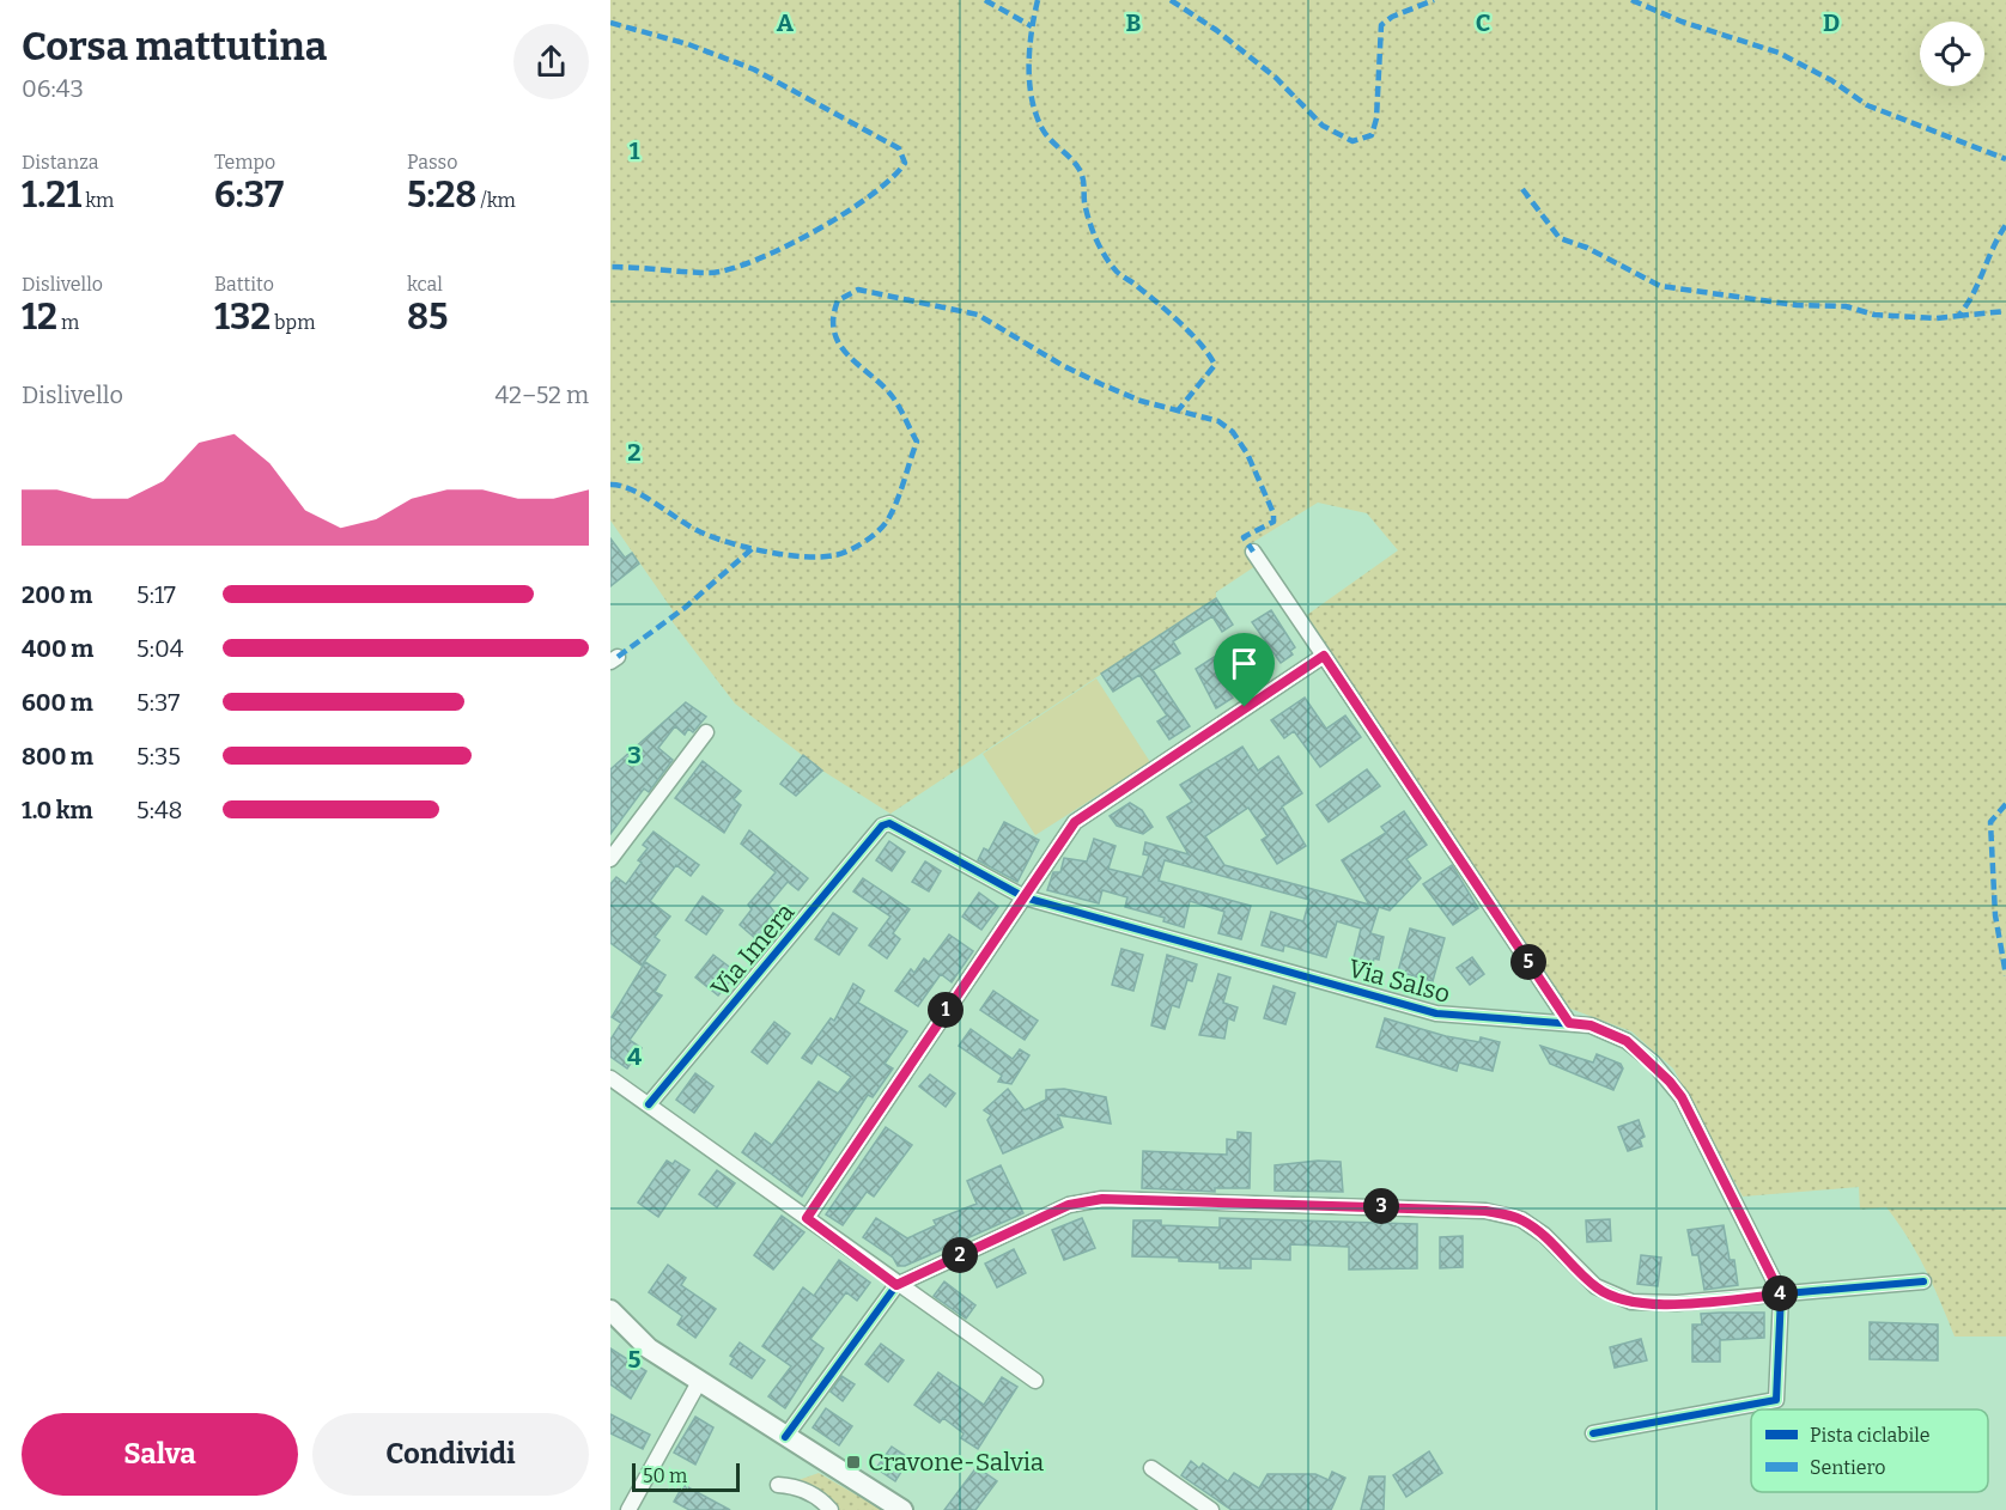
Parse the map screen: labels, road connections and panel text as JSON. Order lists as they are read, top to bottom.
{
  "streets": {
    "street": ["Via Imera", "Via Salso"]
  },
  "crossings": [
    ["Via Imera", "Via Salso"]
  ],
  "places": {
    "transit": ["Cravone-Salvia"]
  },
  "legend": ["Pista ciclabile", "Sentiero"],
  "scale_bar": "50 m",
  "page": {
    "heading": ["Corsa mattutina", "06:43"],
    "stats": [
      ["Distanza", "1.21 km"],
      ["Tempo", "6:37"],
      ["Passo", "5:28 /km"],
      ["Dislivello", "12 m"],
      ["Battito", "132 bpm"],
      ["kcal", "85"]
    ],
    "chart": ["Dislivello", "42–52 m"],
    "list": [
      {
        "name": "200 m",
        "note": "5:17"
      },
      {
        "name": "400 m",
        "note": "5:04"
      },
      {
        "name": "600 m",
        "note": "5:37"
      },
      {
        "name": "800 m",
        "note": "5:35"
      },
      {
        "name": "1.0 km",
        "note": "5:48"
      }
    ],
    "pins": [
      "5",
      "1",
      "3",
      "2",
      "4"
    ],
    "buttons": ["Salva", "Condividi"],
    "scale": "50 m"
  },
  "grid": {
    "columns": [
      "A",
      "B",
      "C",
      "D"
    ],
    "rows": [
      "1",
      "2",
      "3",
      "4",
      "5"
    ]
  }
}
